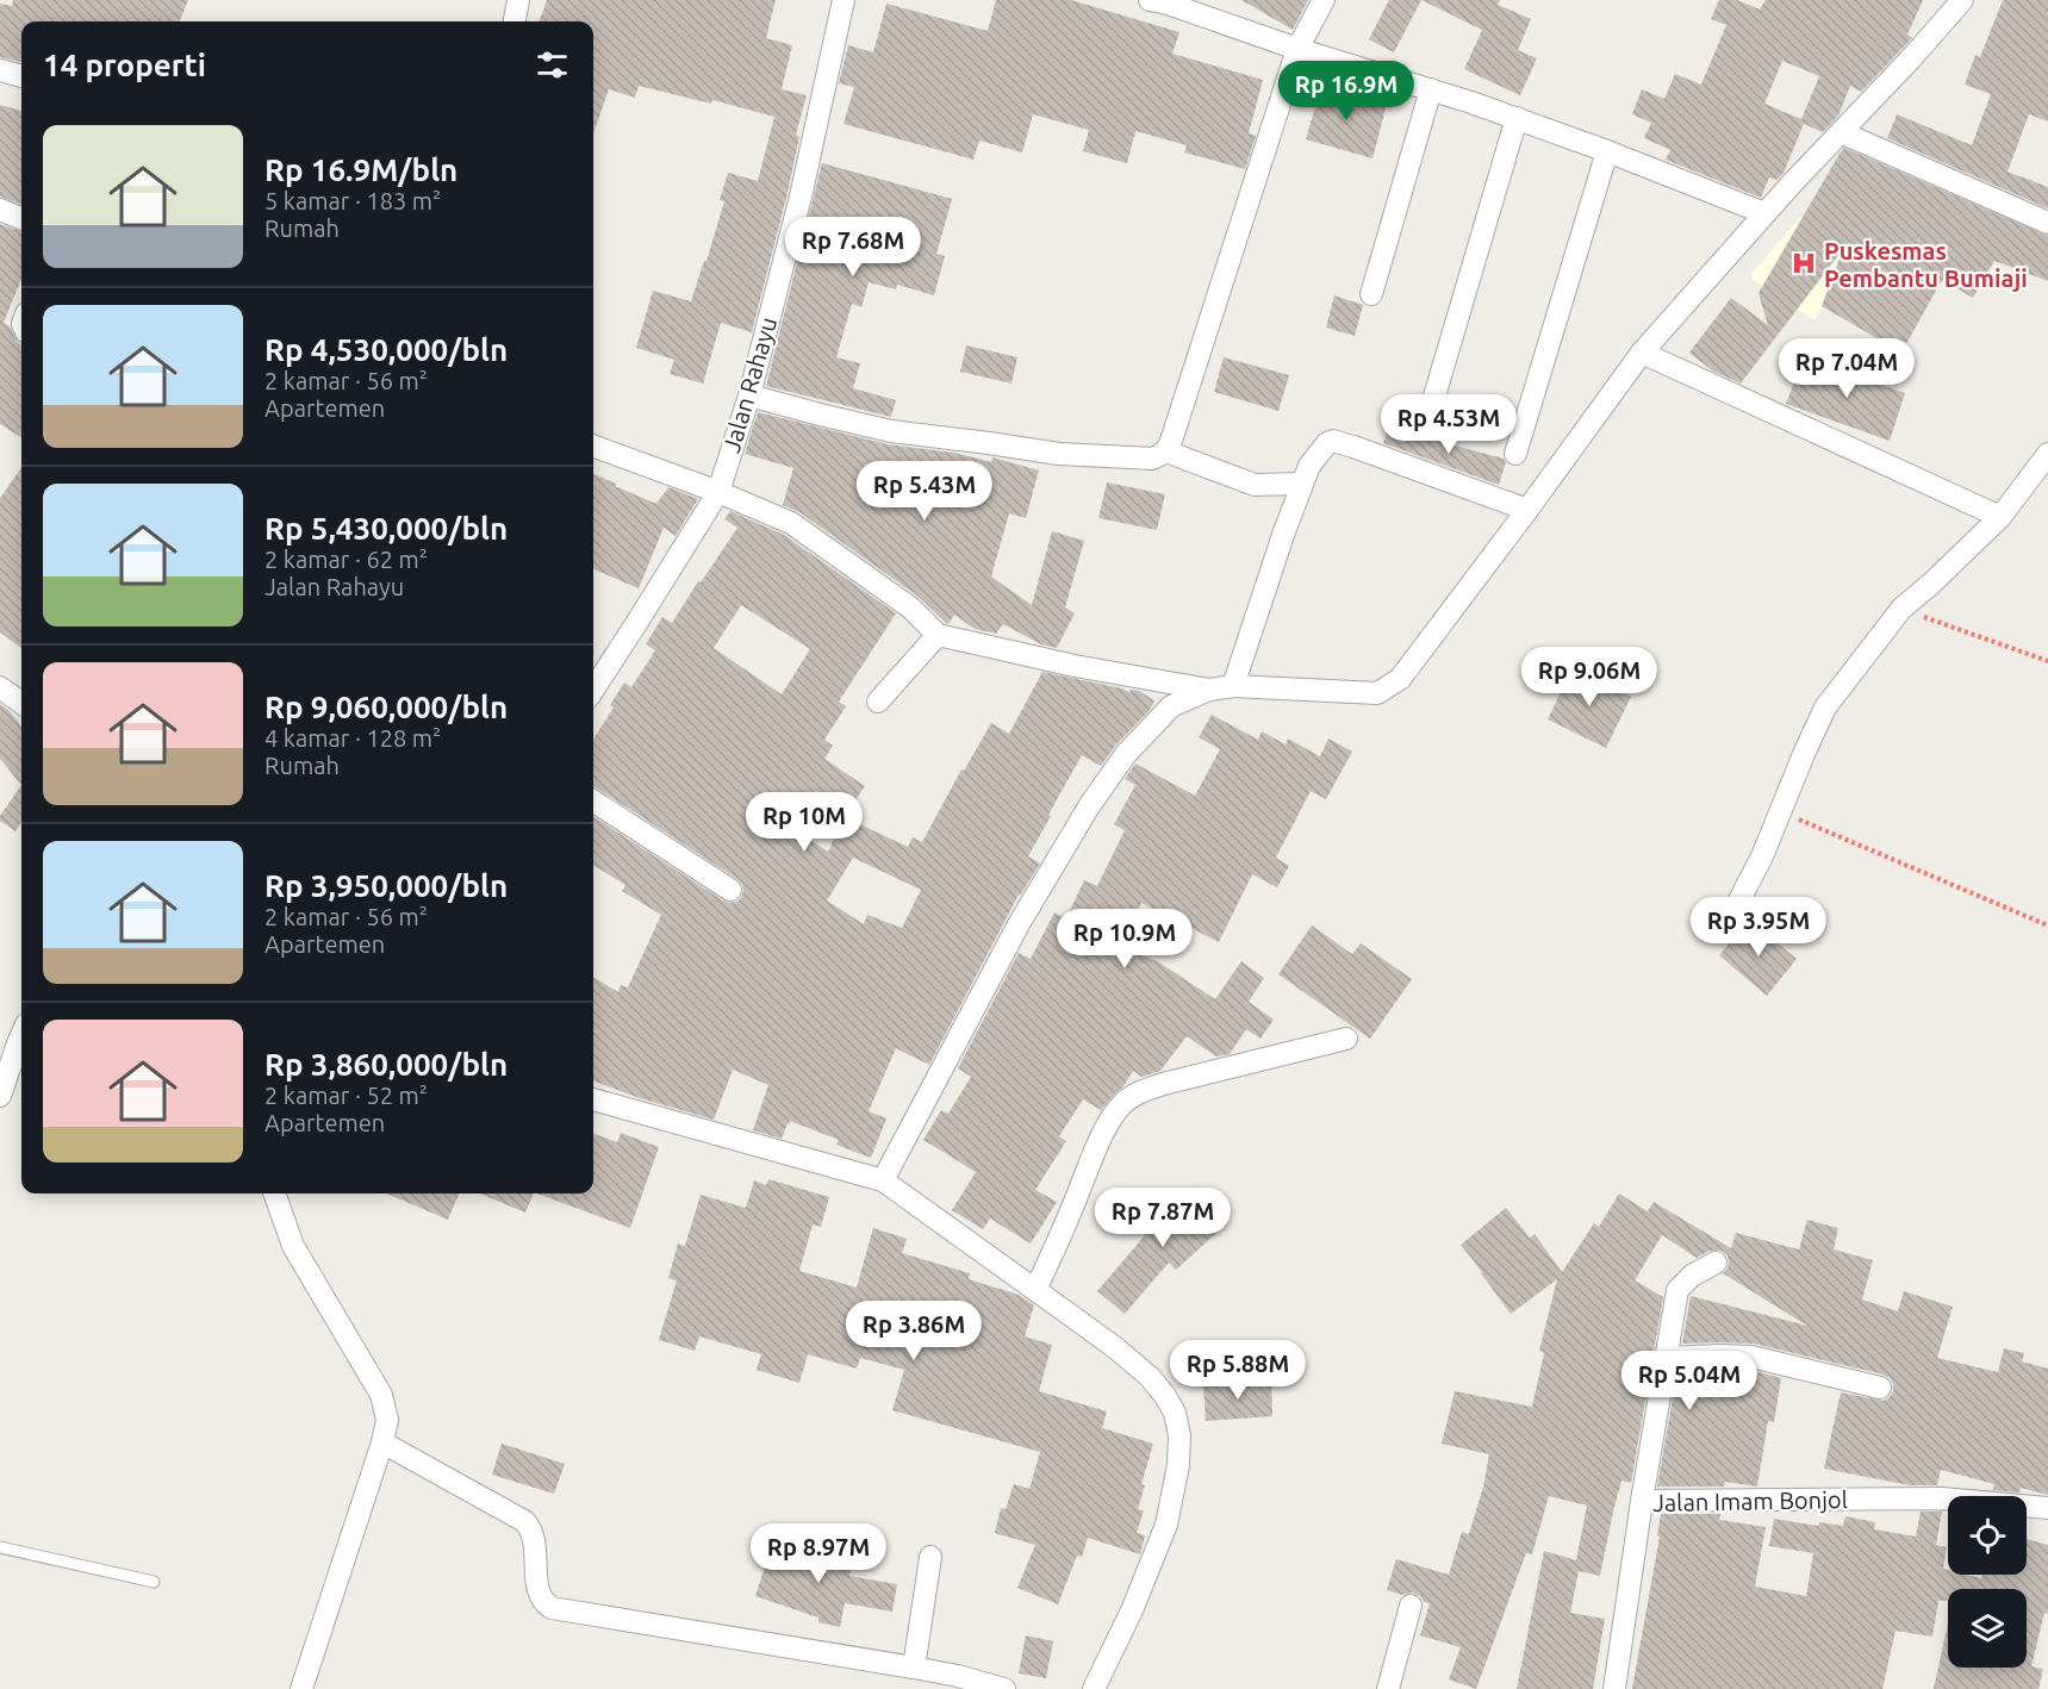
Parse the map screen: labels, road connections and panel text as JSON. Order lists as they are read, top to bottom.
{
  "streets": {
    "street": ["Jalan Rahayu", "Jalan Imam Bonjol"]
  },
  "places": {
    "hospital": ["Puskesmas Pembantu Bumiaji"]
  },
  "page": {
    "heading": "14 properti",
    "price": [
      "Rp 16.9M",
      "Rp 7.68M",
      "Rp 7.04M",
      "Rp 4.53M",
      "Rp 5.43M",
      "Rp 9.06M",
      "Rp 10M",
      "Rp 3.95M",
      "Rp 10.9M",
      "Rp 7.87M",
      "Rp 3.86M",
      "Rp 5.88M",
      "Rp 5.04M",
      "Rp 8.97M"
    ],
    "list": [
      {
        "name": "Rp 16.9M/bln",
        "note": "5 kamar · 183 m² · Rumah"
      },
      {
        "name": "Rp 4,530,000/bln",
        "note": "2 kamar · 56 m² · Apartemen"
      },
      {
        "name": "Rp 5,430,000/bln",
        "note": "2 kamar · 62 m² · Jalan Rahayu"
      },
      {
        "name": "Rp 9,060,000/bln",
        "note": "4 kamar · 128 m² · Rumah"
      },
      {
        "name": "Rp 3,950,000/bln",
        "note": "2 kamar · 56 m² · Apartemen"
      },
      {
        "name": "Rp 3,860,000/bln",
        "note": "2 kamar · 52 m² · Apartemen"
      }
    ]
  }
}
